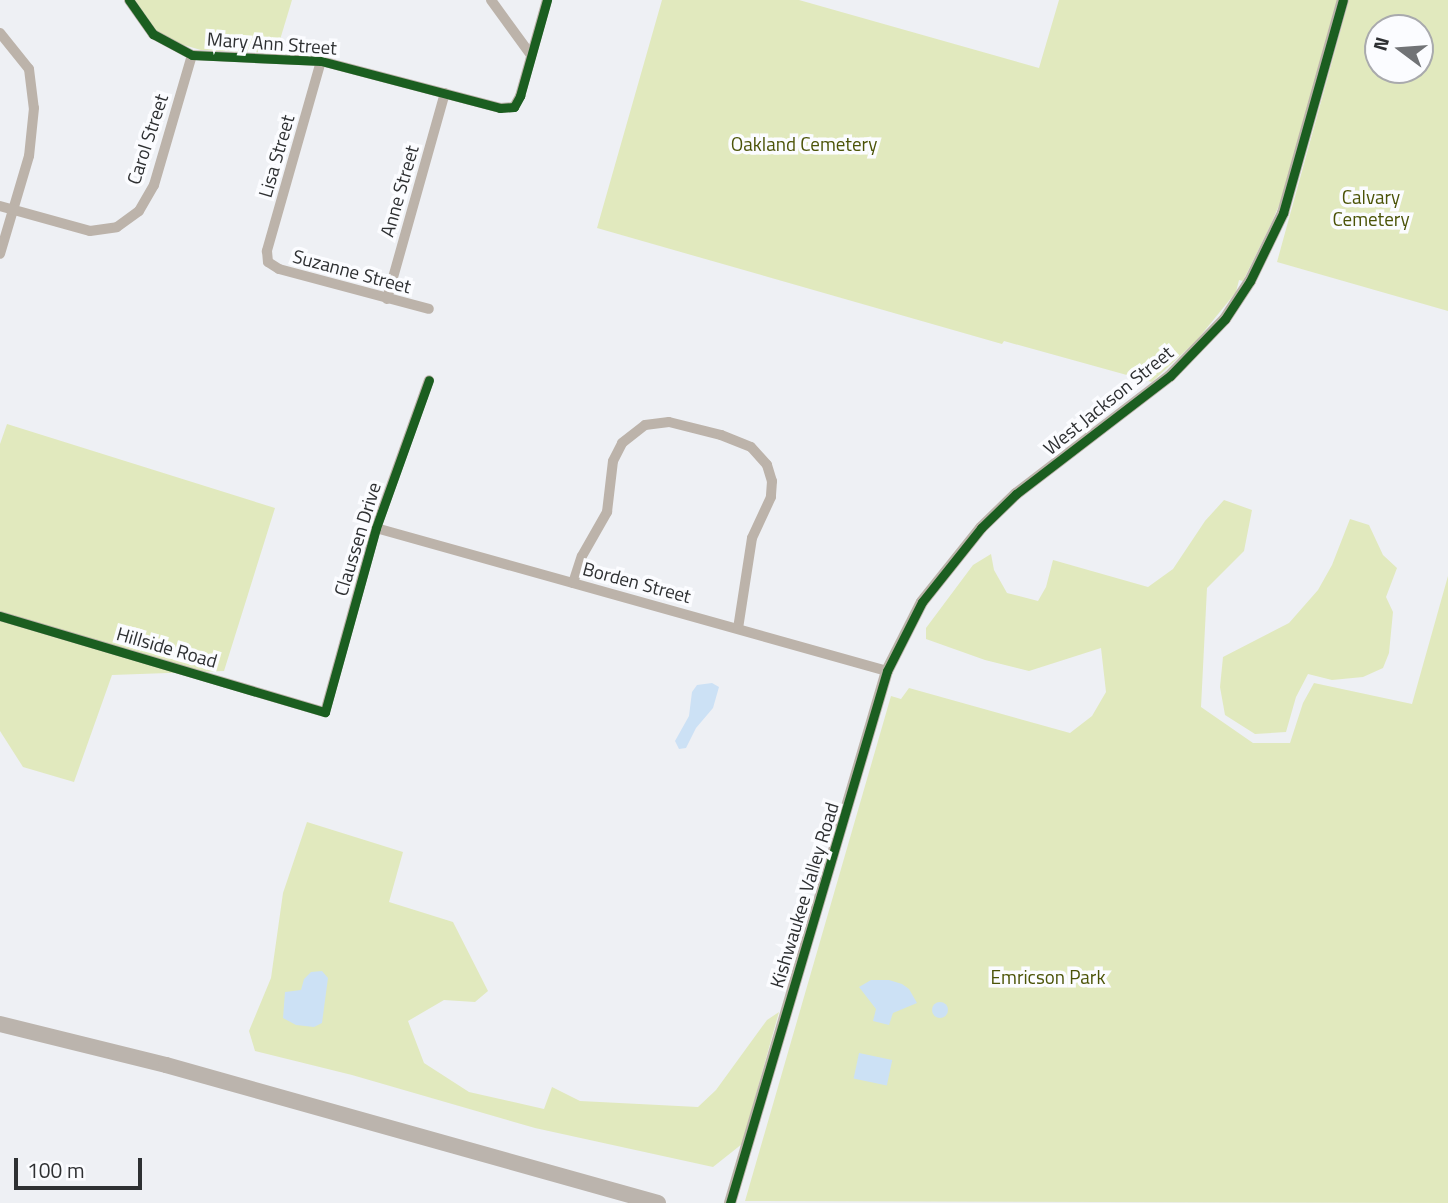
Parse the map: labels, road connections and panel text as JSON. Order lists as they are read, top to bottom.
{
  "streets": {
    "street": [
      "Mary Ann Street",
      "Carol Street",
      "Lisa Street",
      "Anne Street",
      "Suzanne Street",
      "West Jackson Street",
      "Claussen Drive",
      "Borden Street",
      "Hillside Road",
      "Kishwaukee Valley Road"
    ]
  },
  "crossings": [
    ["Mary Ann Street", "Carol Street"],
    ["Mary Ann Street", "Lisa Street"],
    ["Mary Ann Street", "Anne Street"],
    ["Lisa Street", "Suzanne Street"],
    ["Anne Street", "Suzanne Street"],
    ["West Jackson Street", "Kishwaukee Valley Road"],
    ["Claussen Drive", "Borden Street"],
    ["Claussen Drive", "Hillside Road"],
    ["Borden Street", "Kishwaukee Valley Road"]
  ],
  "parks": ["Oakland Cemetery", "Calvary Cemetery", "Emricson Park"],
  "scale_bar": "100 m",
  "north": "left"
}
